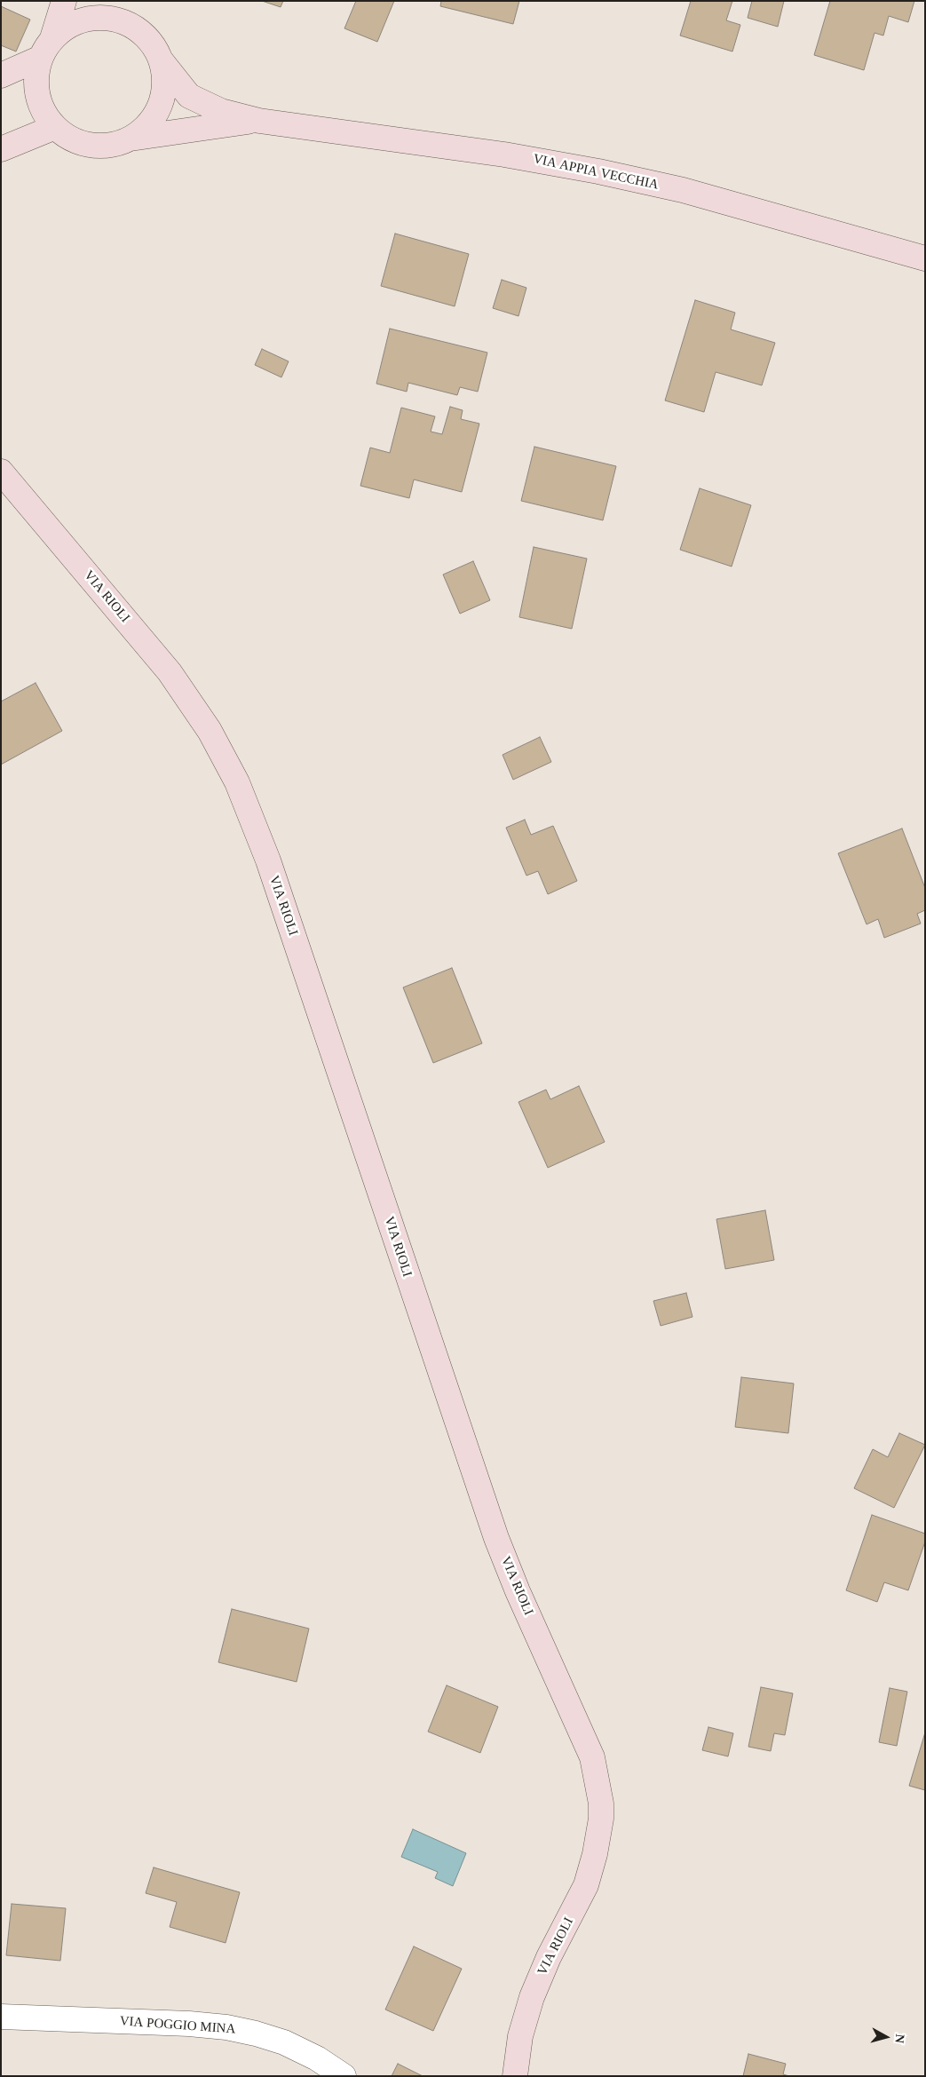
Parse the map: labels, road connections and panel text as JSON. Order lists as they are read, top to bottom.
{
  "streets": {
    "main road": ["VIA APPIA VECCHIA", "VIA RIOLI"],
    "street": ["VIA POGGIO MINA"]
  },
  "north": "right"
}
